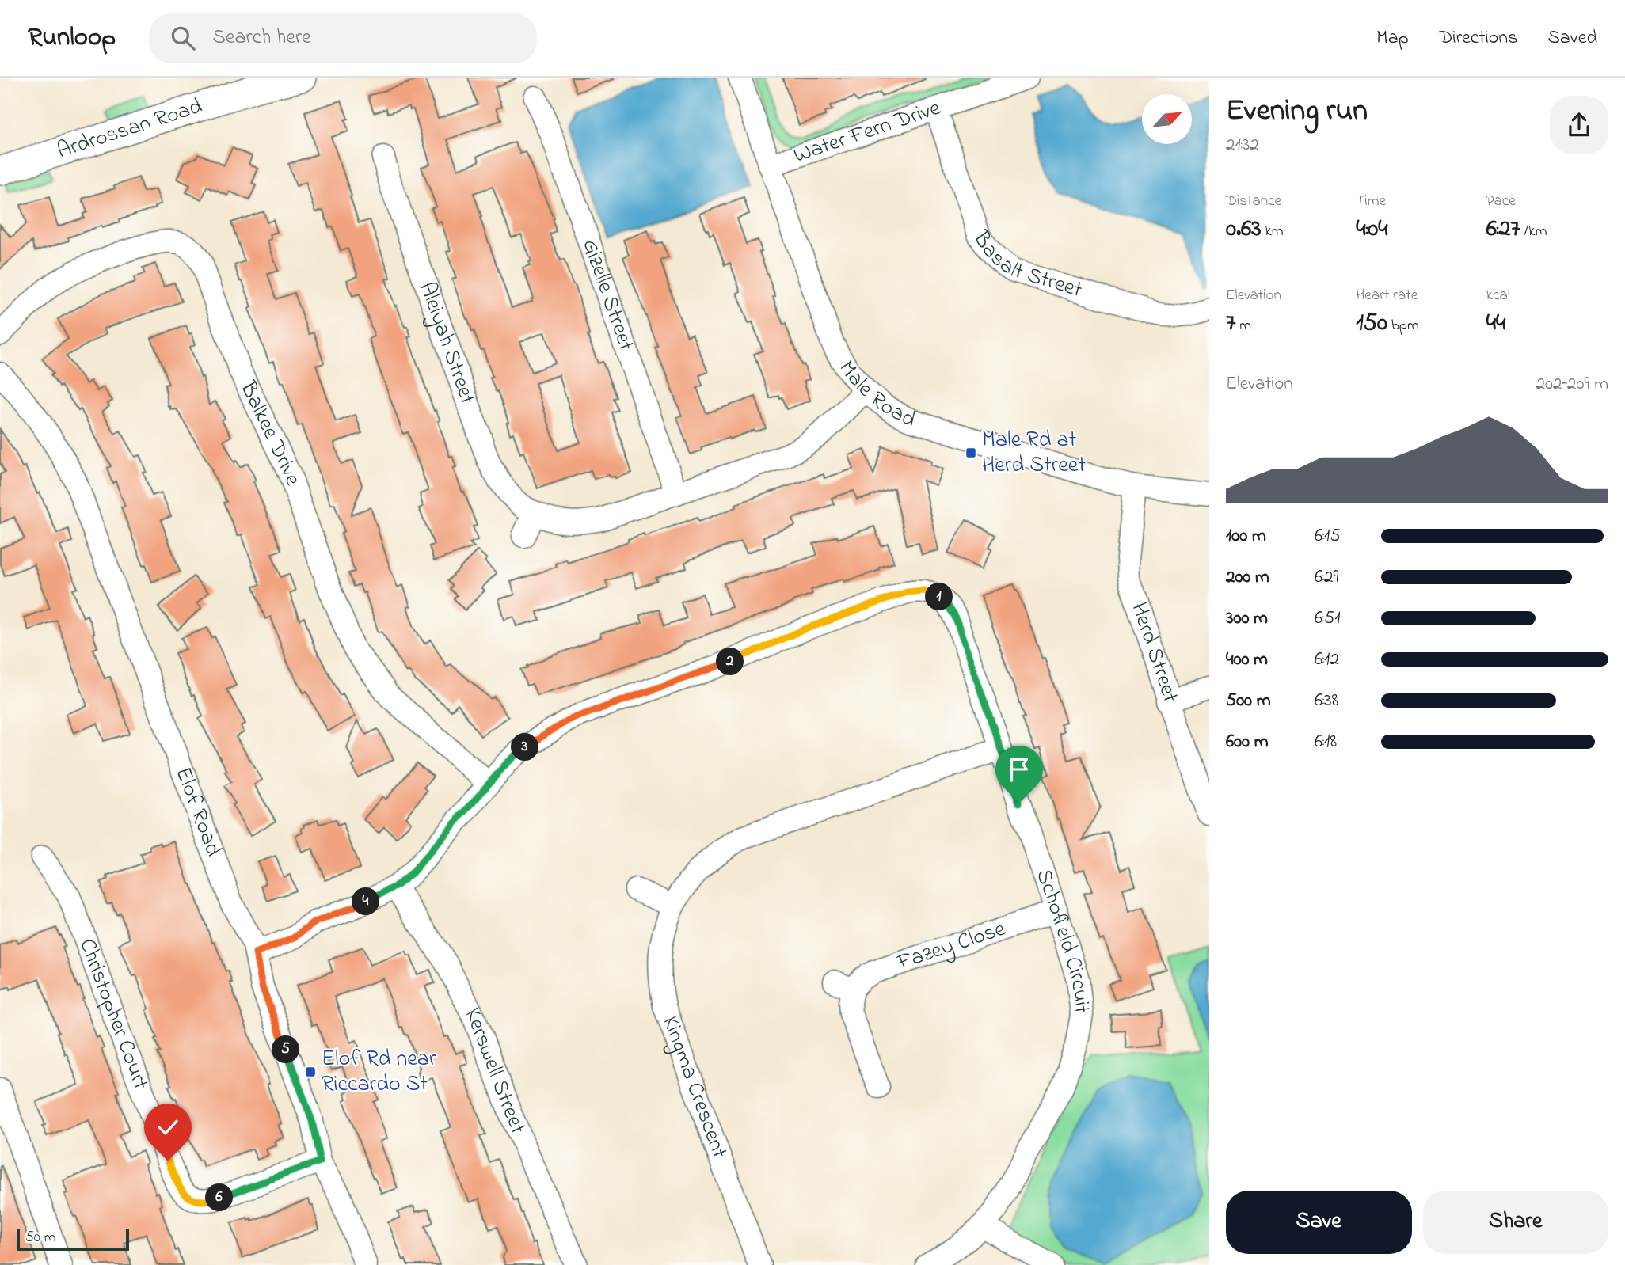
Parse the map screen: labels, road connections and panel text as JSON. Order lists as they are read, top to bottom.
{
  "streets": {
    "main road": ["Ardrossan Road"],
    "street": [
      "Water Fern Drive",
      "Basalt Street",
      "Gizelle Street",
      "Aleiyah Street",
      "Male Road",
      "Balkee Drive",
      "Herd Street",
      "Elof Road",
      "Schofield Circuit",
      "Fazey Close",
      "Christopher Court",
      "Kerswell Street",
      "Kingma Crescent"
    ]
  },
  "crossings": [
    ["Water Fern Drive", "Basalt Street"],
    ["Water Fern Drive", "Male Road"],
    ["Gizelle Street", "Aleiyah Street"],
    ["Aleiyah Street", "Male Road"],
    ["Male Road", "Herd Street"],
    ["Balkee Drive", "Schofield Circuit"],
    ["Elof Road", "Christopher Court"],
    ["Schofield Circuit", "Fazey Close"],
    ["Schofield Circuit", "Kingma Crescent"]
  ],
  "places": {
    "transit": ["Male Rd at Herd Street", "Elof Rd near Riccardo St"]
  },
  "scale_bar": "50 m",
  "north": "top right",
  "page": {
    "header": "Runloop",
    "search": "Search here",
    "nav": ["Map", "Directions", "Saved"],
    "heading": ["Evening run", "21:32"],
    "stats": [
      ["Distance", "0.63 km"],
      ["Time", "4:04"],
      ["Pace", "6:27 /km"],
      ["Elevation", "7 m"],
      ["Heart rate", "150 bpm"],
      ["kcal", "44"]
    ],
    "chart": ["Elevation", "202–209 m"],
    "list": [
      {
        "name": "100 m",
        "note": "6:15"
      },
      {
        "name": "200 m",
        "note": "6:29"
      },
      {
        "name": "300 m",
        "note": "6:51"
      },
      {
        "name": "400 m",
        "note": "6:12"
      },
      {
        "name": "500 m",
        "note": "6:38"
      },
      {
        "name": "600 m",
        "note": "6:18"
      }
    ],
    "pins": [
      "1",
      "2",
      "3",
      "4",
      "5",
      "6"
    ],
    "buttons": ["Save", "Share"],
    "scale": "50 m"
  }
}
